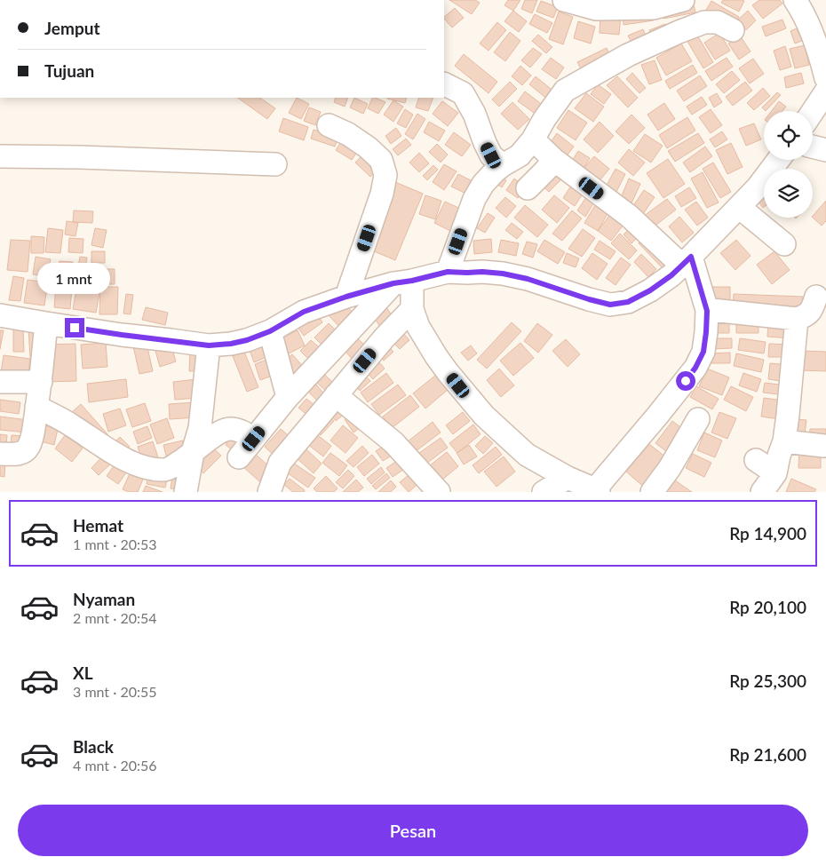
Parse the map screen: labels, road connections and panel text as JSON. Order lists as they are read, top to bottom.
{
  "page": {
    "banner": ["Jemput", "Tujuan"],
    "bubble": "1 mnt",
    "list": [
      {
        "name": "Hemat",
        "note": "1 mnt · 20:53",
        "value": "Rp 14,900"
      },
      {
        "name": "Nyaman",
        "note": "2 mnt · 20:54",
        "value": "Rp 20,100"
      },
      {
        "name": "XL",
        "note": "3 mnt · 20:55",
        "value": "Rp 25,300"
      },
      {
        "name": "Black",
        "note": "4 mnt · 20:56",
        "value": "Rp 21,600"
      }
    ],
    "buttons": "Pesan"
  }
}
